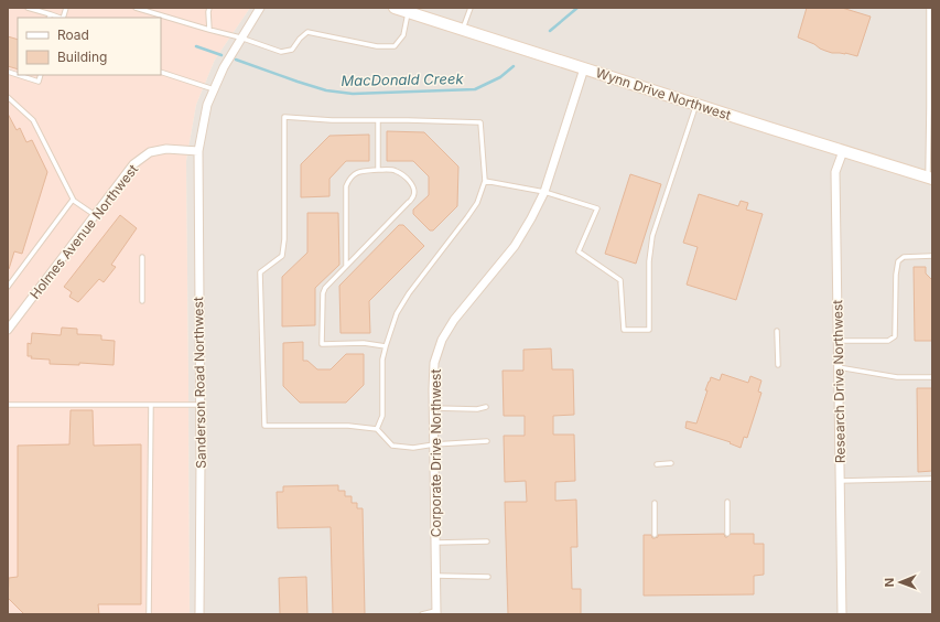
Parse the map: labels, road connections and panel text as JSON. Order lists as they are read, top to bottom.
{
  "streets": {
    "street": [
      "Wynn Drive Northwest",
      "Holmes Avenue Northwest",
      "Research Drive Northwest",
      "Sanderson Road Northwest",
      "Corporate Drive Northwest"
    ]
  },
  "crossings": [
    ["Wynn Drive Northwest", "Research Drive Northwest"],
    ["Wynn Drive Northwest", "Corporate Drive Northwest"],
    ["Holmes Avenue Northwest", "Sanderson Road Northwest"]
  ],
  "water": ["MacDonald Creek"],
  "legend": ["Road", "Building"],
  "north": "left"
}
